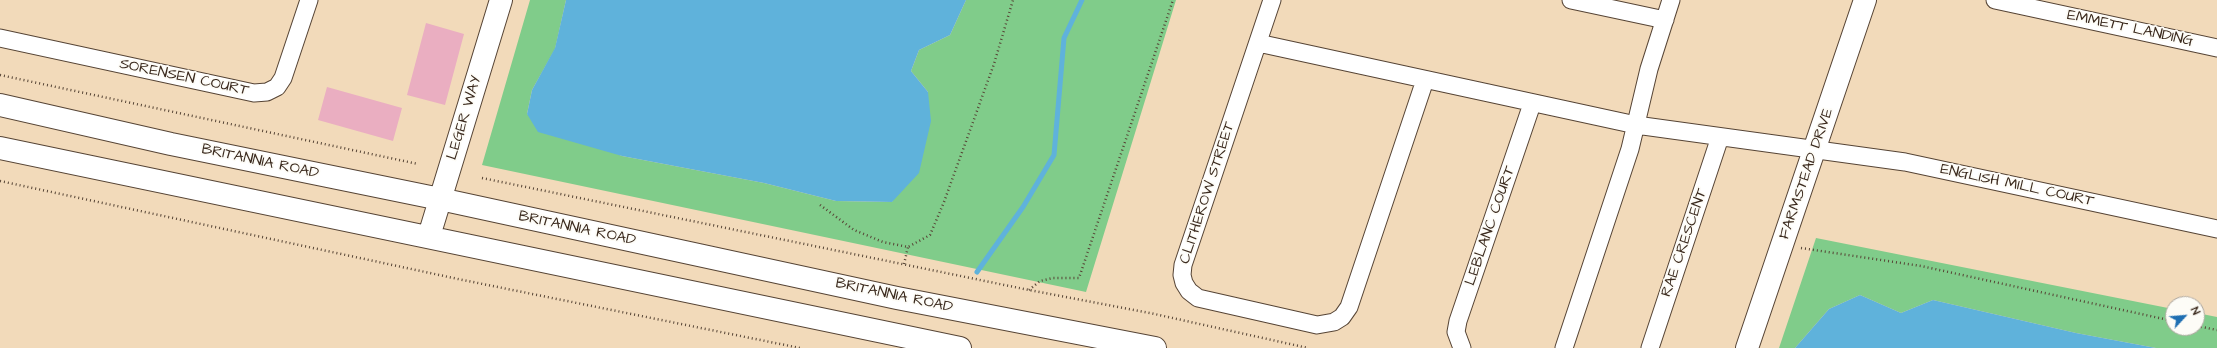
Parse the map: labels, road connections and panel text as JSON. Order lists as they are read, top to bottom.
{
  "streets": {
    "main road": ["LEGER WAY", "BRITANNIA ROAD", "FARMSTEAD DRIVE"],
    "street": [
      "EMMETT LANDING",
      "SORENSEN COURT",
      "ENGLISH MILL COURT",
      "CLITHEROW STREET",
      "LEBLANC COURT",
      "RAE CRESCENT"
    ]
  },
  "crossings": [
    ["LEGER WAY", "BRITANNIA ROAD"],
    ["FARMSTEAD DRIVE", "ENGLISH MILL COURT"],
    ["ENGLISH MILL COURT", "CLITHEROW STREET"],
    ["ENGLISH MILL COURT", "LEBLANC COURT"],
    ["ENGLISH MILL COURT", "RAE CRESCENT"]
  ],
  "north": "top right"
}
